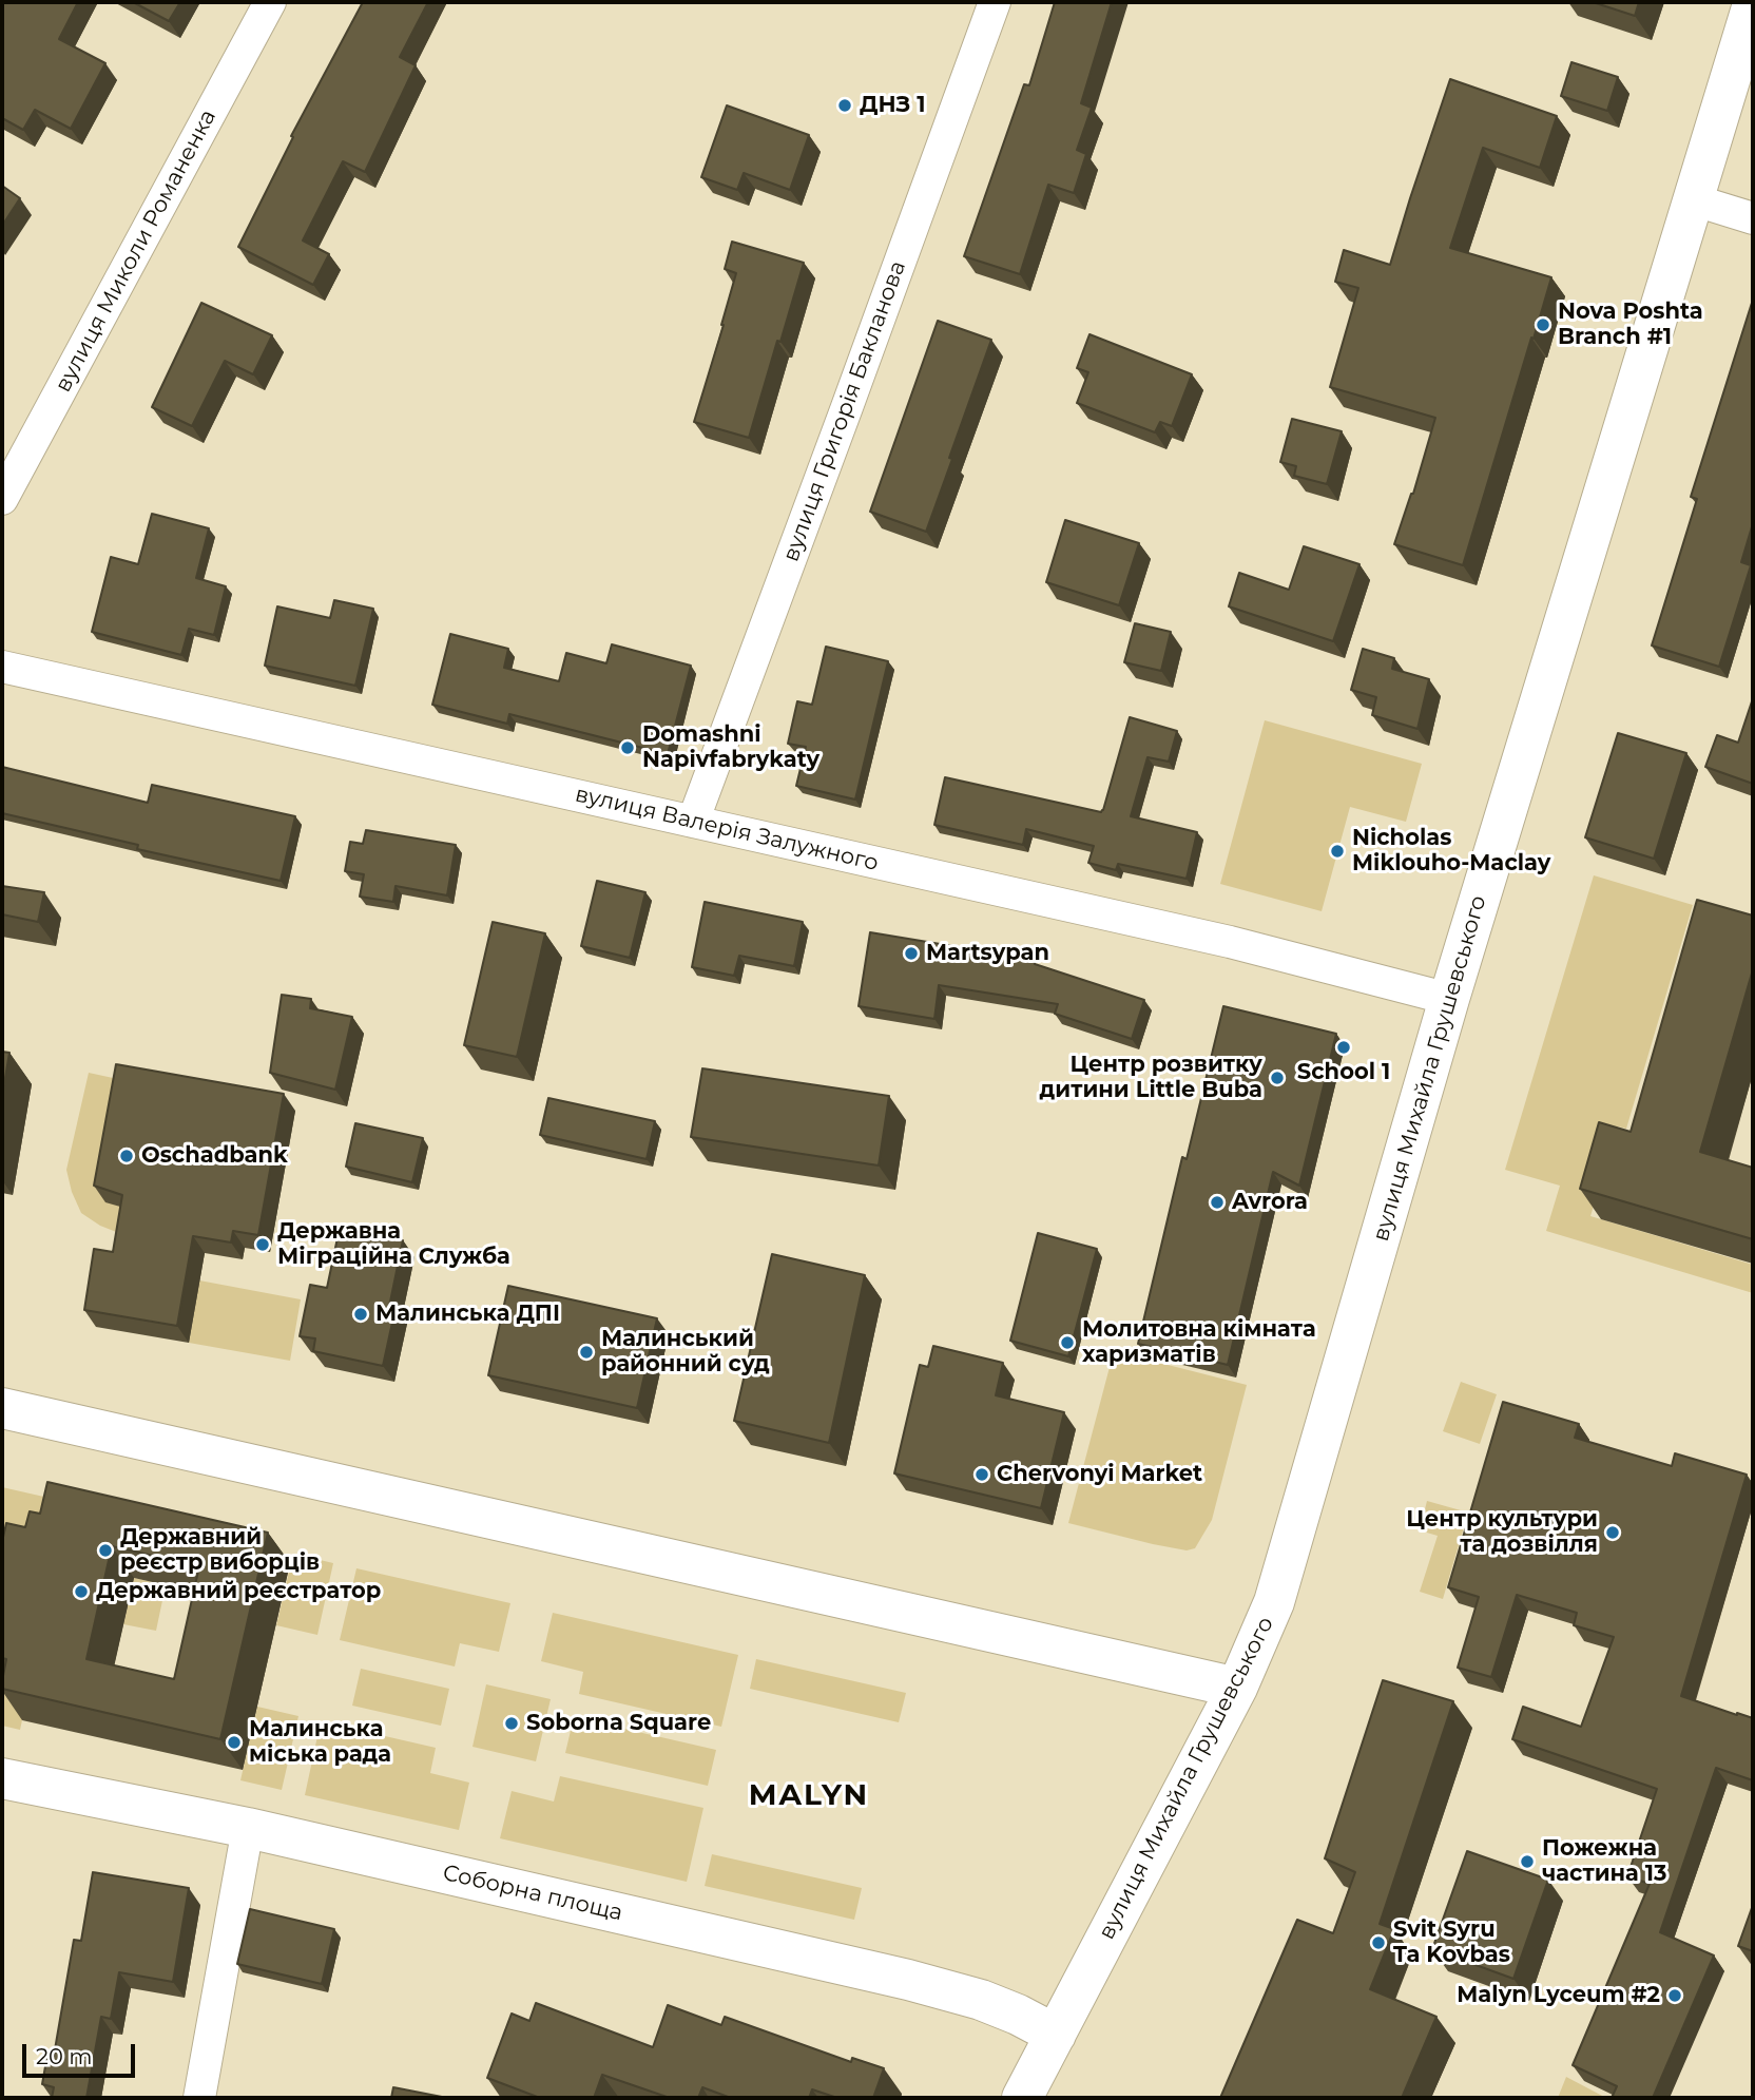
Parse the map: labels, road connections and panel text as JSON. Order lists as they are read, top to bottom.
{
  "streets": {
    "street": [
      "вулиця Миколи Романенка",
      "вулиця Григорія Бакланова",
      "вулиця Валерія Залужного",
      "вулиця Михайла Грушевського",
      "Соборна площа"
    ]
  },
  "crossings": [
    ["вулиця Григорія Бакланова", "вулиця Валерія Залужного"],
    ["вулиця Валерія Залужного", "вулиця Михайла Грушевського"],
    ["вулиця Михайла Грушевського", "Соборна площа"]
  ],
  "districts": ["MALYN"],
  "places": [
    "ДНЗ 1",
    "Nova Poshta Branch #1",
    "Domashni Napivfabrykaty",
    "Nicholas Miklouho-Maclay",
    "Martsypan",
    "School 1",
    "Центр розвитку дитини Little Buba",
    "Oschadbank",
    "Avrora",
    "Державна Міграційна Служба",
    "Малинська ДПІ",
    "Молитовна кімната харизматів",
    "Малинський районний суд",
    "Chervonyi Market",
    "Центр культури та дозвілля",
    "Державний реєстр виборців",
    "Державний реєстратор",
    "Soborna Square",
    "Малинська міська рада",
    "Пожежна частина 13",
    "Svit Syru Ta Kovbas",
    "Malyn Lyceum #2"
  ],
  "scale_bar": "20 m"
}
